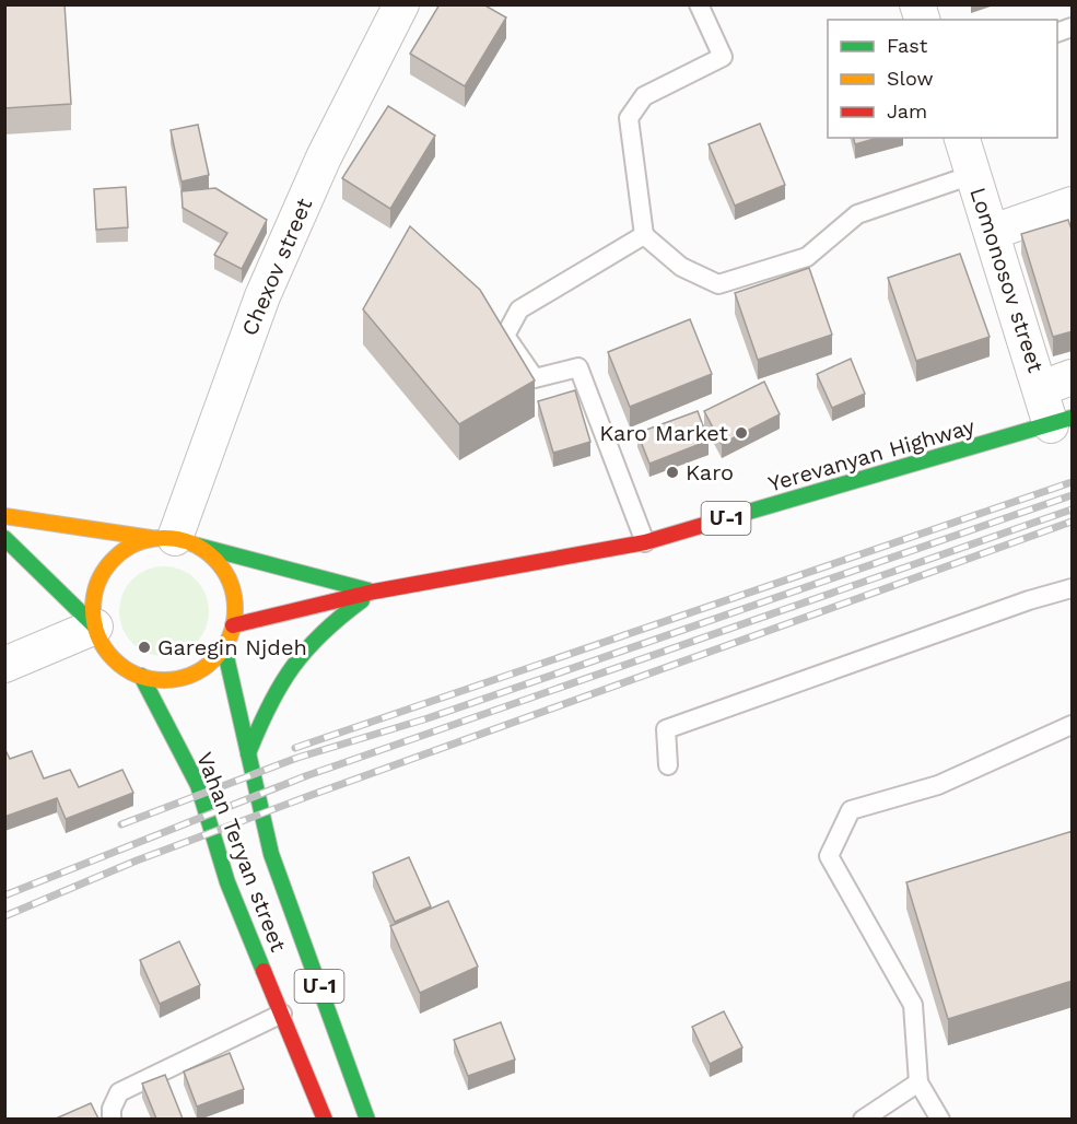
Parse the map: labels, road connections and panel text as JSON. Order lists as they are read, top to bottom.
{
  "streets": {
    "main road": ["Yerevanyan Highway", "Մ-1", "Vahan Teryan street"],
    "street": ["Chexov street", "Lomonosov street"]
  },
  "crossings": [
    ["Chexov street", "Yerevanyan Highway"],
    ["Chexov street", "Vahan Teryan street"],
    ["Lomonosov street", "Yerevanyan Highway"],
    ["Yerevanyan Highway", "Vahan Teryan street"]
  ],
  "places": ["Karo Market", "Karo", "Garegin Njdeh"],
  "legend": ["Fast", "Slow", "Jam"]
}
